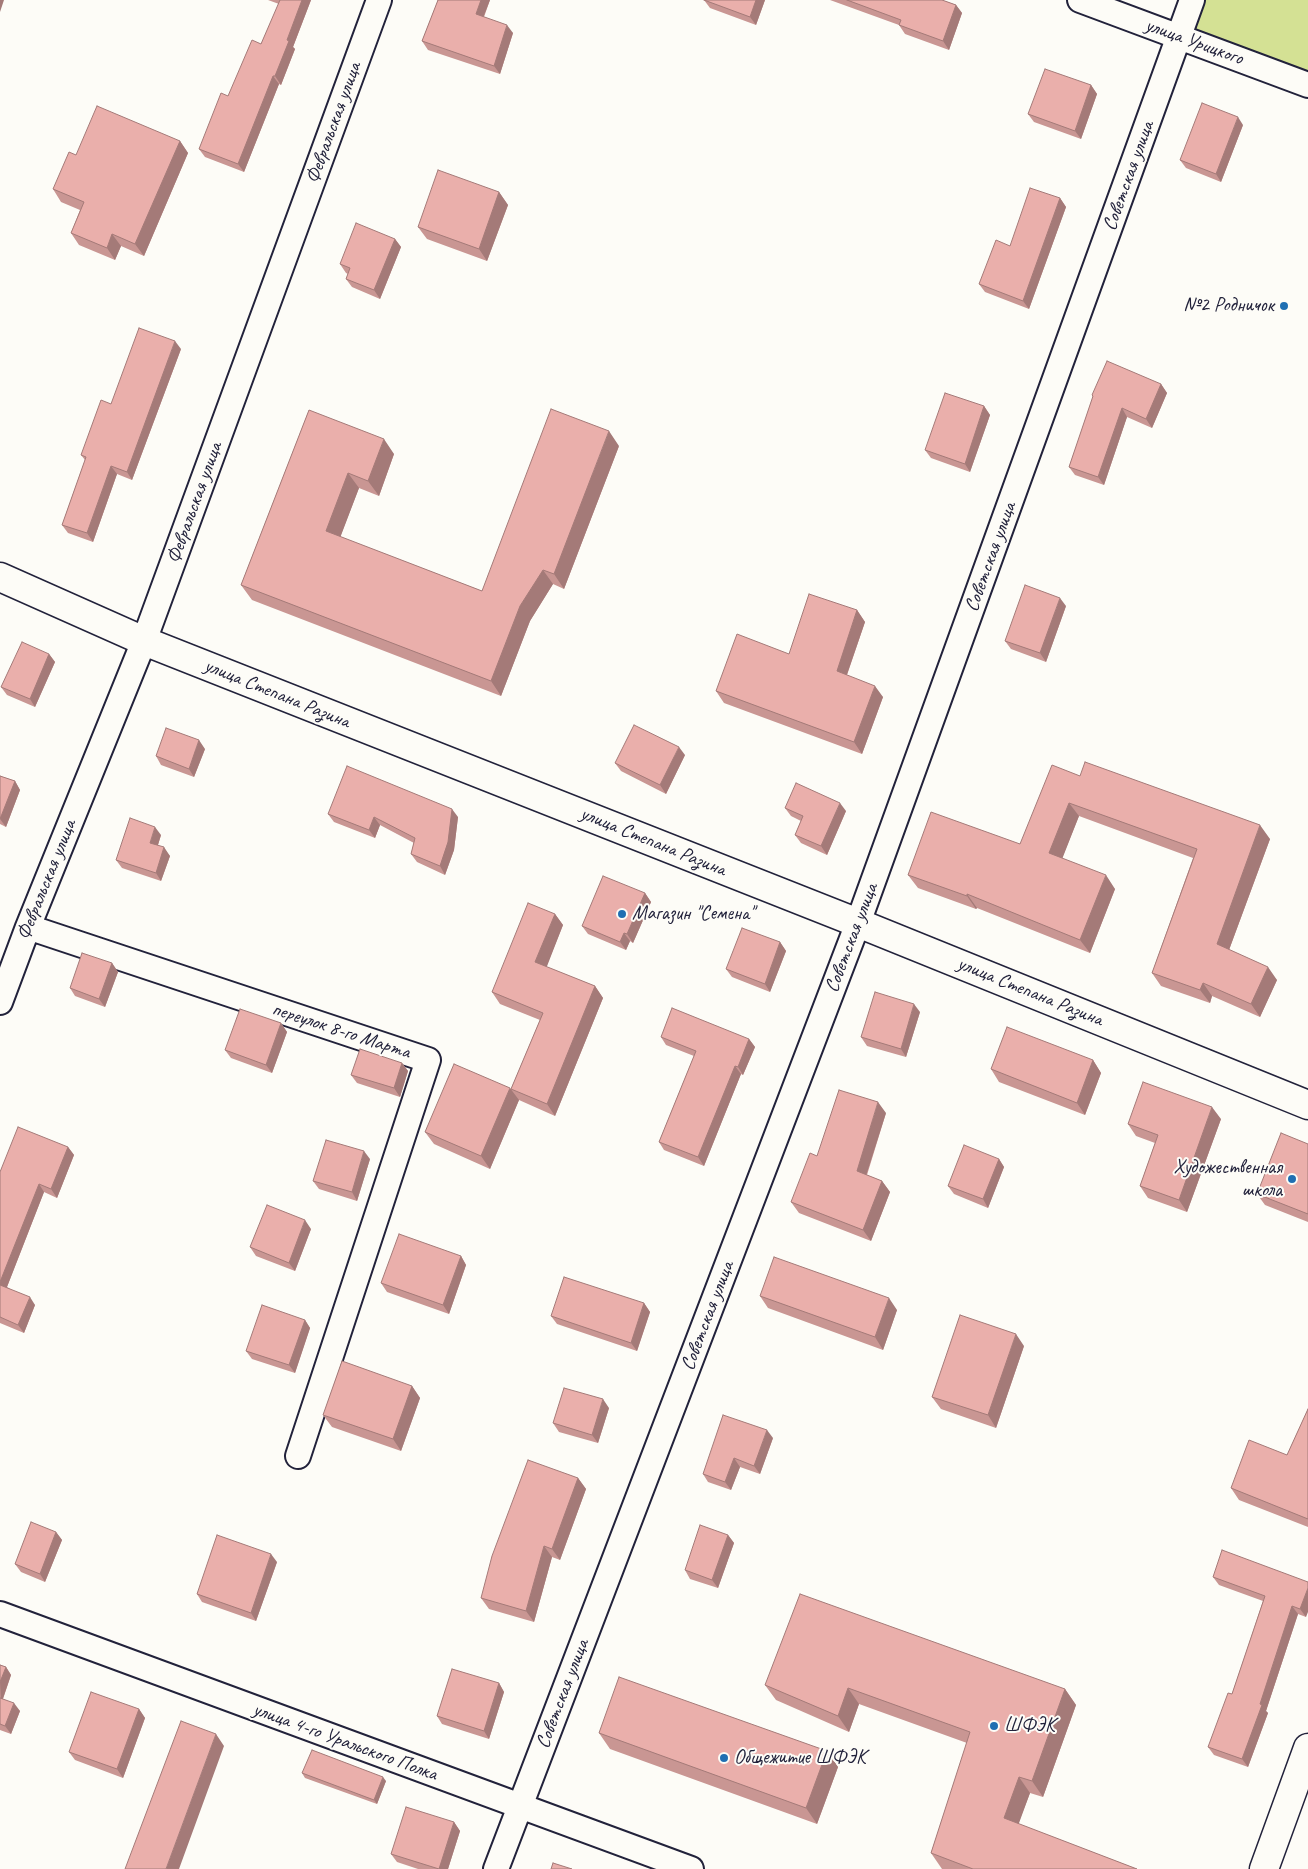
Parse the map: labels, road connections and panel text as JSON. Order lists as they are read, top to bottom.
{
  "streets": {
    "main road": ["улица Степана Разина"],
    "street": [
      "улица Урицкого",
      "Февральская улица",
      "Советская улица",
      "переулок 8-го Марта",
      "улица 4-го Уральского Полка"
    ]
  },
  "crossings": [
    ["улица Урицкого", "Советская улица"],
    ["Февральская улица", "улица Степана Разина"],
    ["Февральская улица", "переулок 8-го Марта"],
    ["Советская улица", "улица Степана Разина"],
    ["Советская улица", "улица 4-го Уральского Полка"]
  ],
  "places": [
    "№2 Родничок",
    "Магазин \"Семена\"",
    "Художественная школа",
    "ШФЭК",
    "Общежитие ШФЭК"
  ]
}
